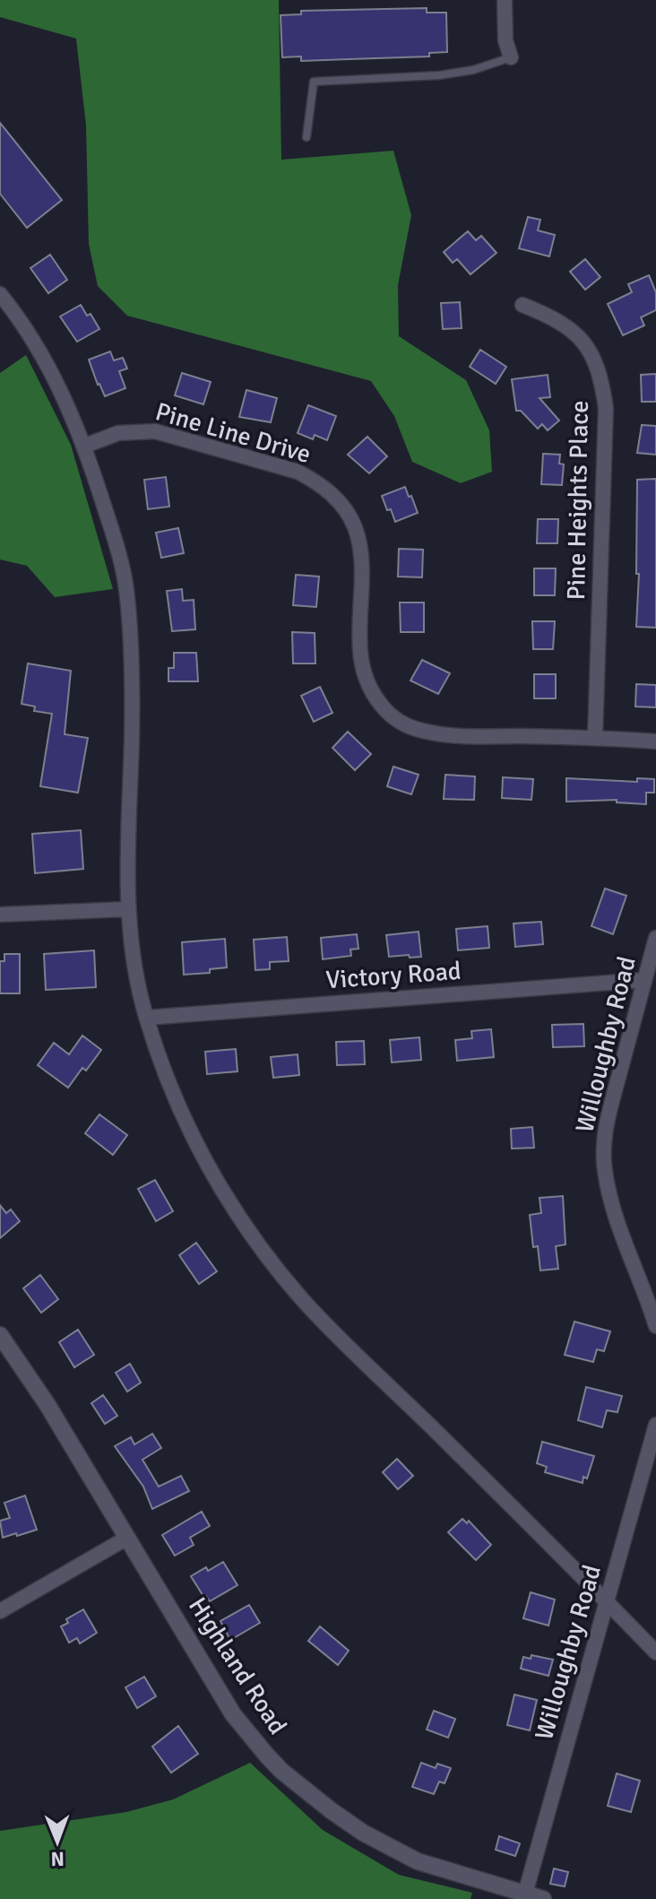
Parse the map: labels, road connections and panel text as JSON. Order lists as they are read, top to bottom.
{
  "streets": {
    "street": [
      "Pine Line Drive",
      "Pine Heights Place",
      "Victory Road",
      "Willoughby Road",
      "Highland Road"
    ]
  },
  "crossings": [
    ["Pine Line Drive", "Pine Heights Place"],
    ["Victory Road", "Willoughby Road"],
    ["Willoughby Road", "Highland Road"]
  ],
  "north": "bottom"
}
